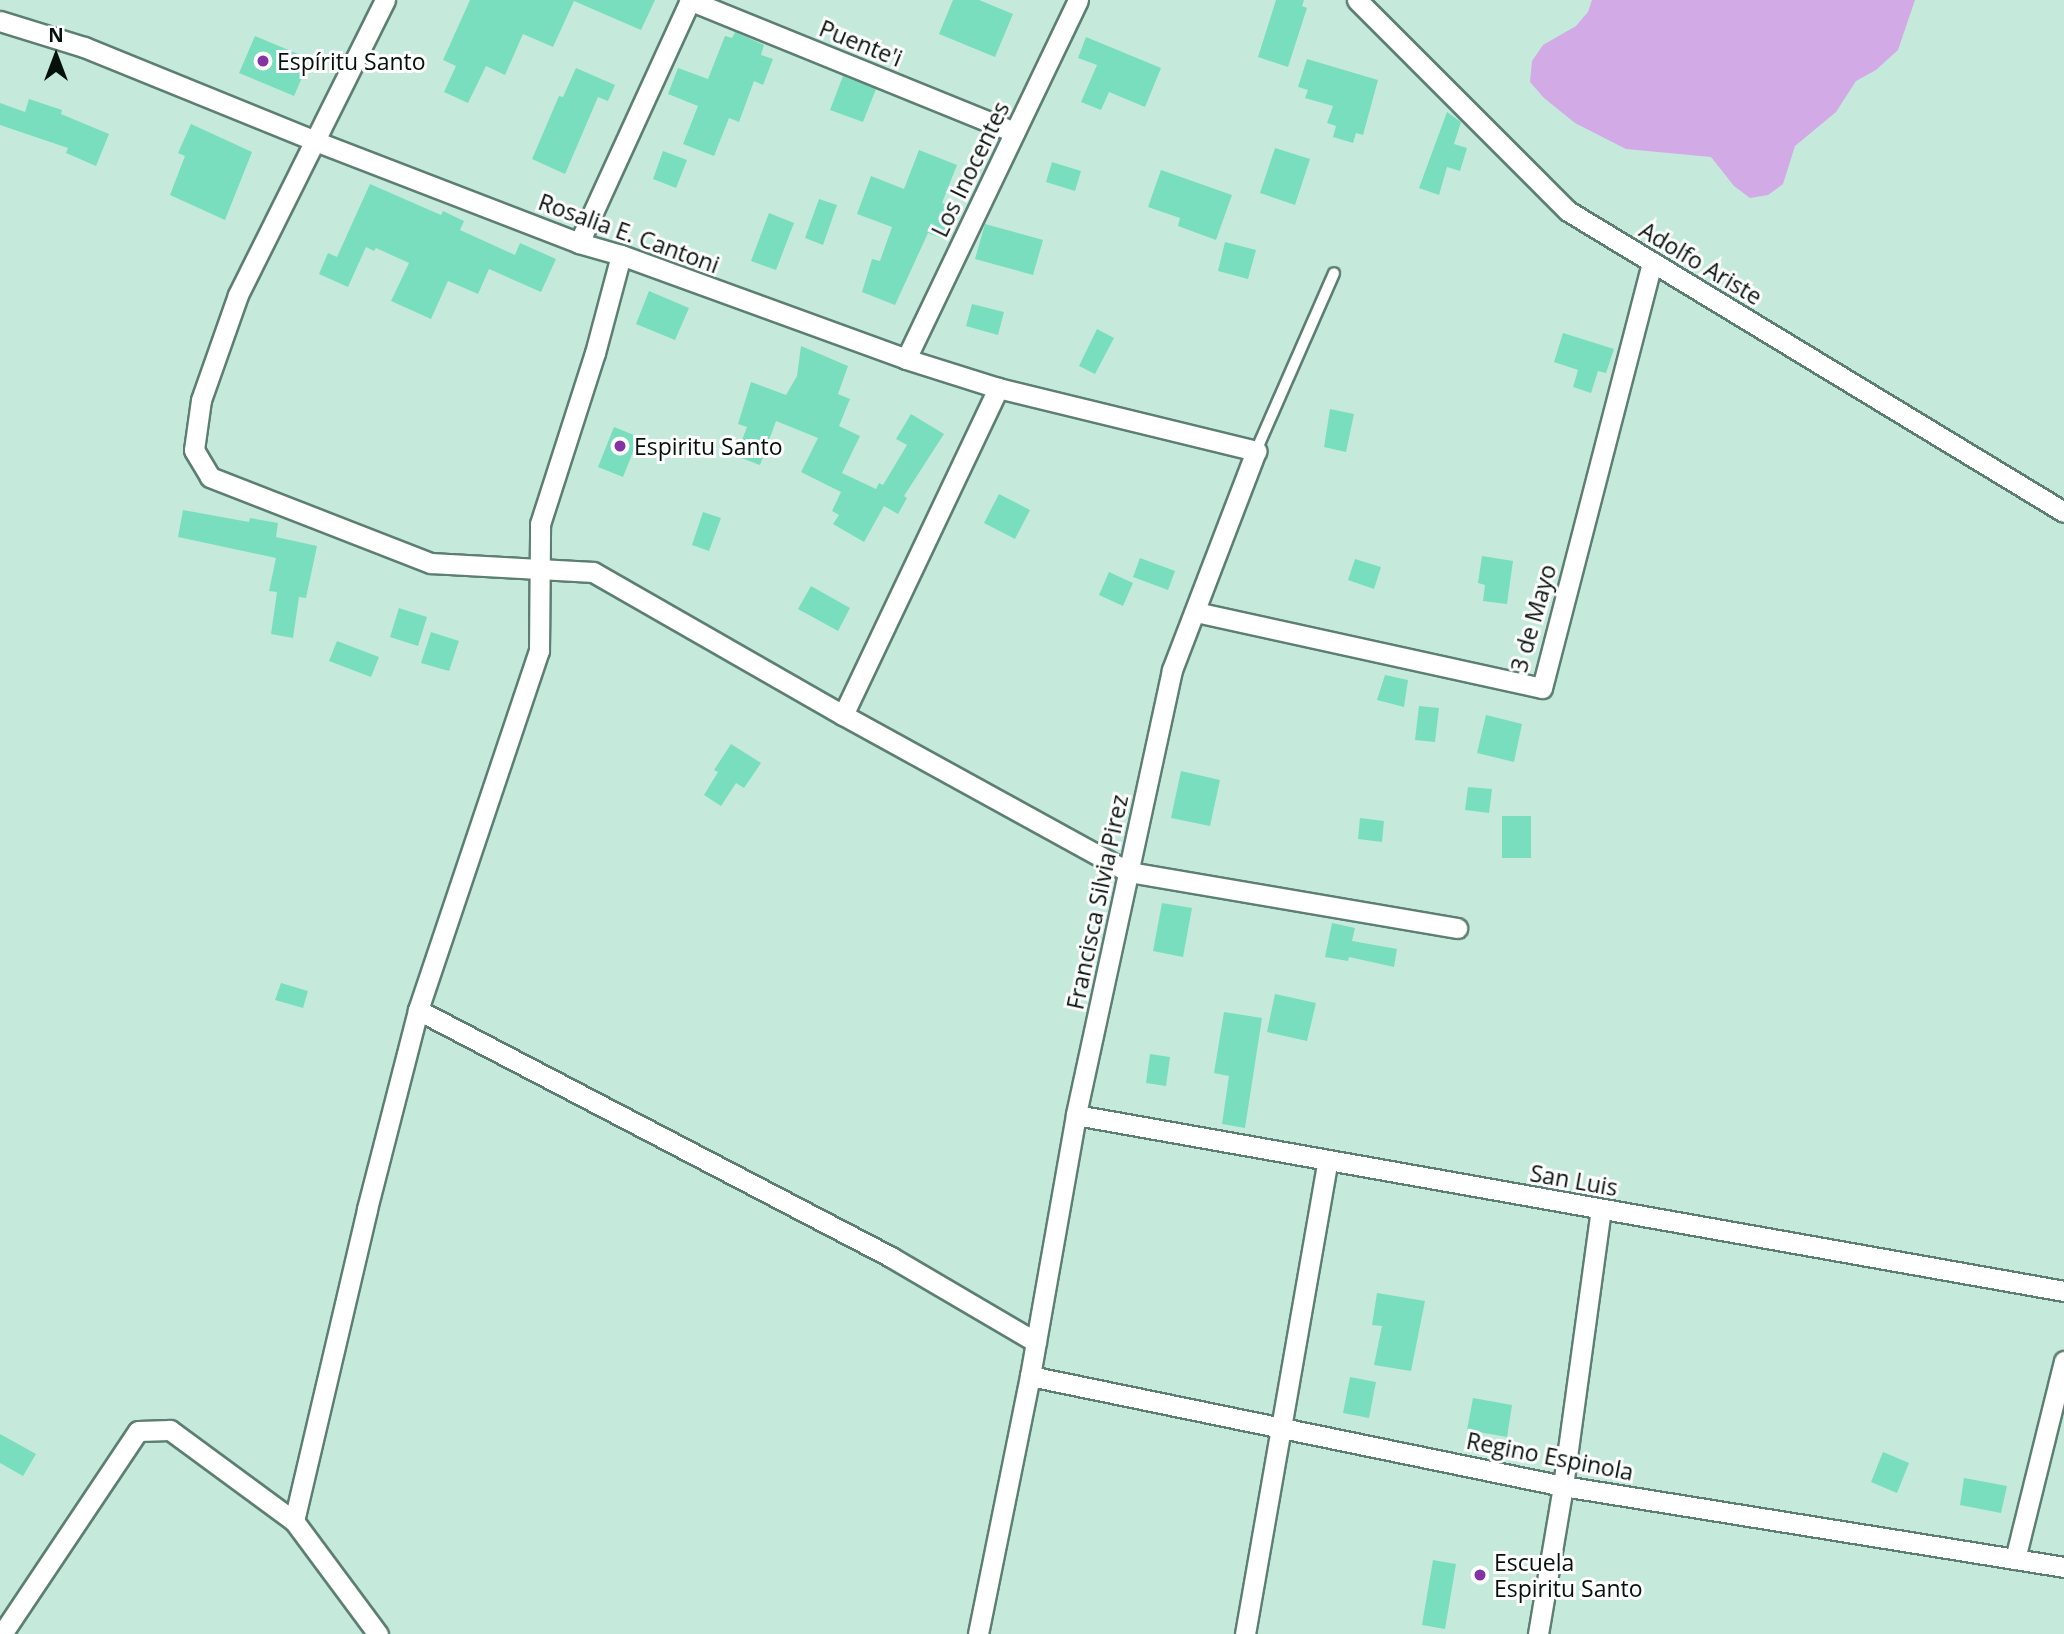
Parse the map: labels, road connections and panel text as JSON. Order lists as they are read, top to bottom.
{
  "streets": {
    "street": [
      "Puente'i",
      "Los Inocentes",
      "Rosalia E. Cantoni",
      "Adolfo Ariste",
      "3 de Mayo",
      "Francisca Silvia Pirez",
      "San Luis",
      "Regino Espinola"
    ]
  },
  "crossings": [
    ["Puente'i", "Los Inocentes"],
    ["Los Inocentes", "Rosalia E. Cantoni"],
    ["Rosalia E. Cantoni", "Francisca Silvia Pirez"],
    ["Adolfo Ariste", "3 de Mayo"],
    ["3 de Mayo", "Francisca Silvia Pirez"],
    ["Francisca Silvia Pirez", "San Luis"],
    ["Francisca Silvia Pirez", "Regino Espinola"]
  ],
  "places": ["Espíritu Santo", "Espiritu Santo", "Escuela Espiritu Santo"],
  "north": "top"
}
